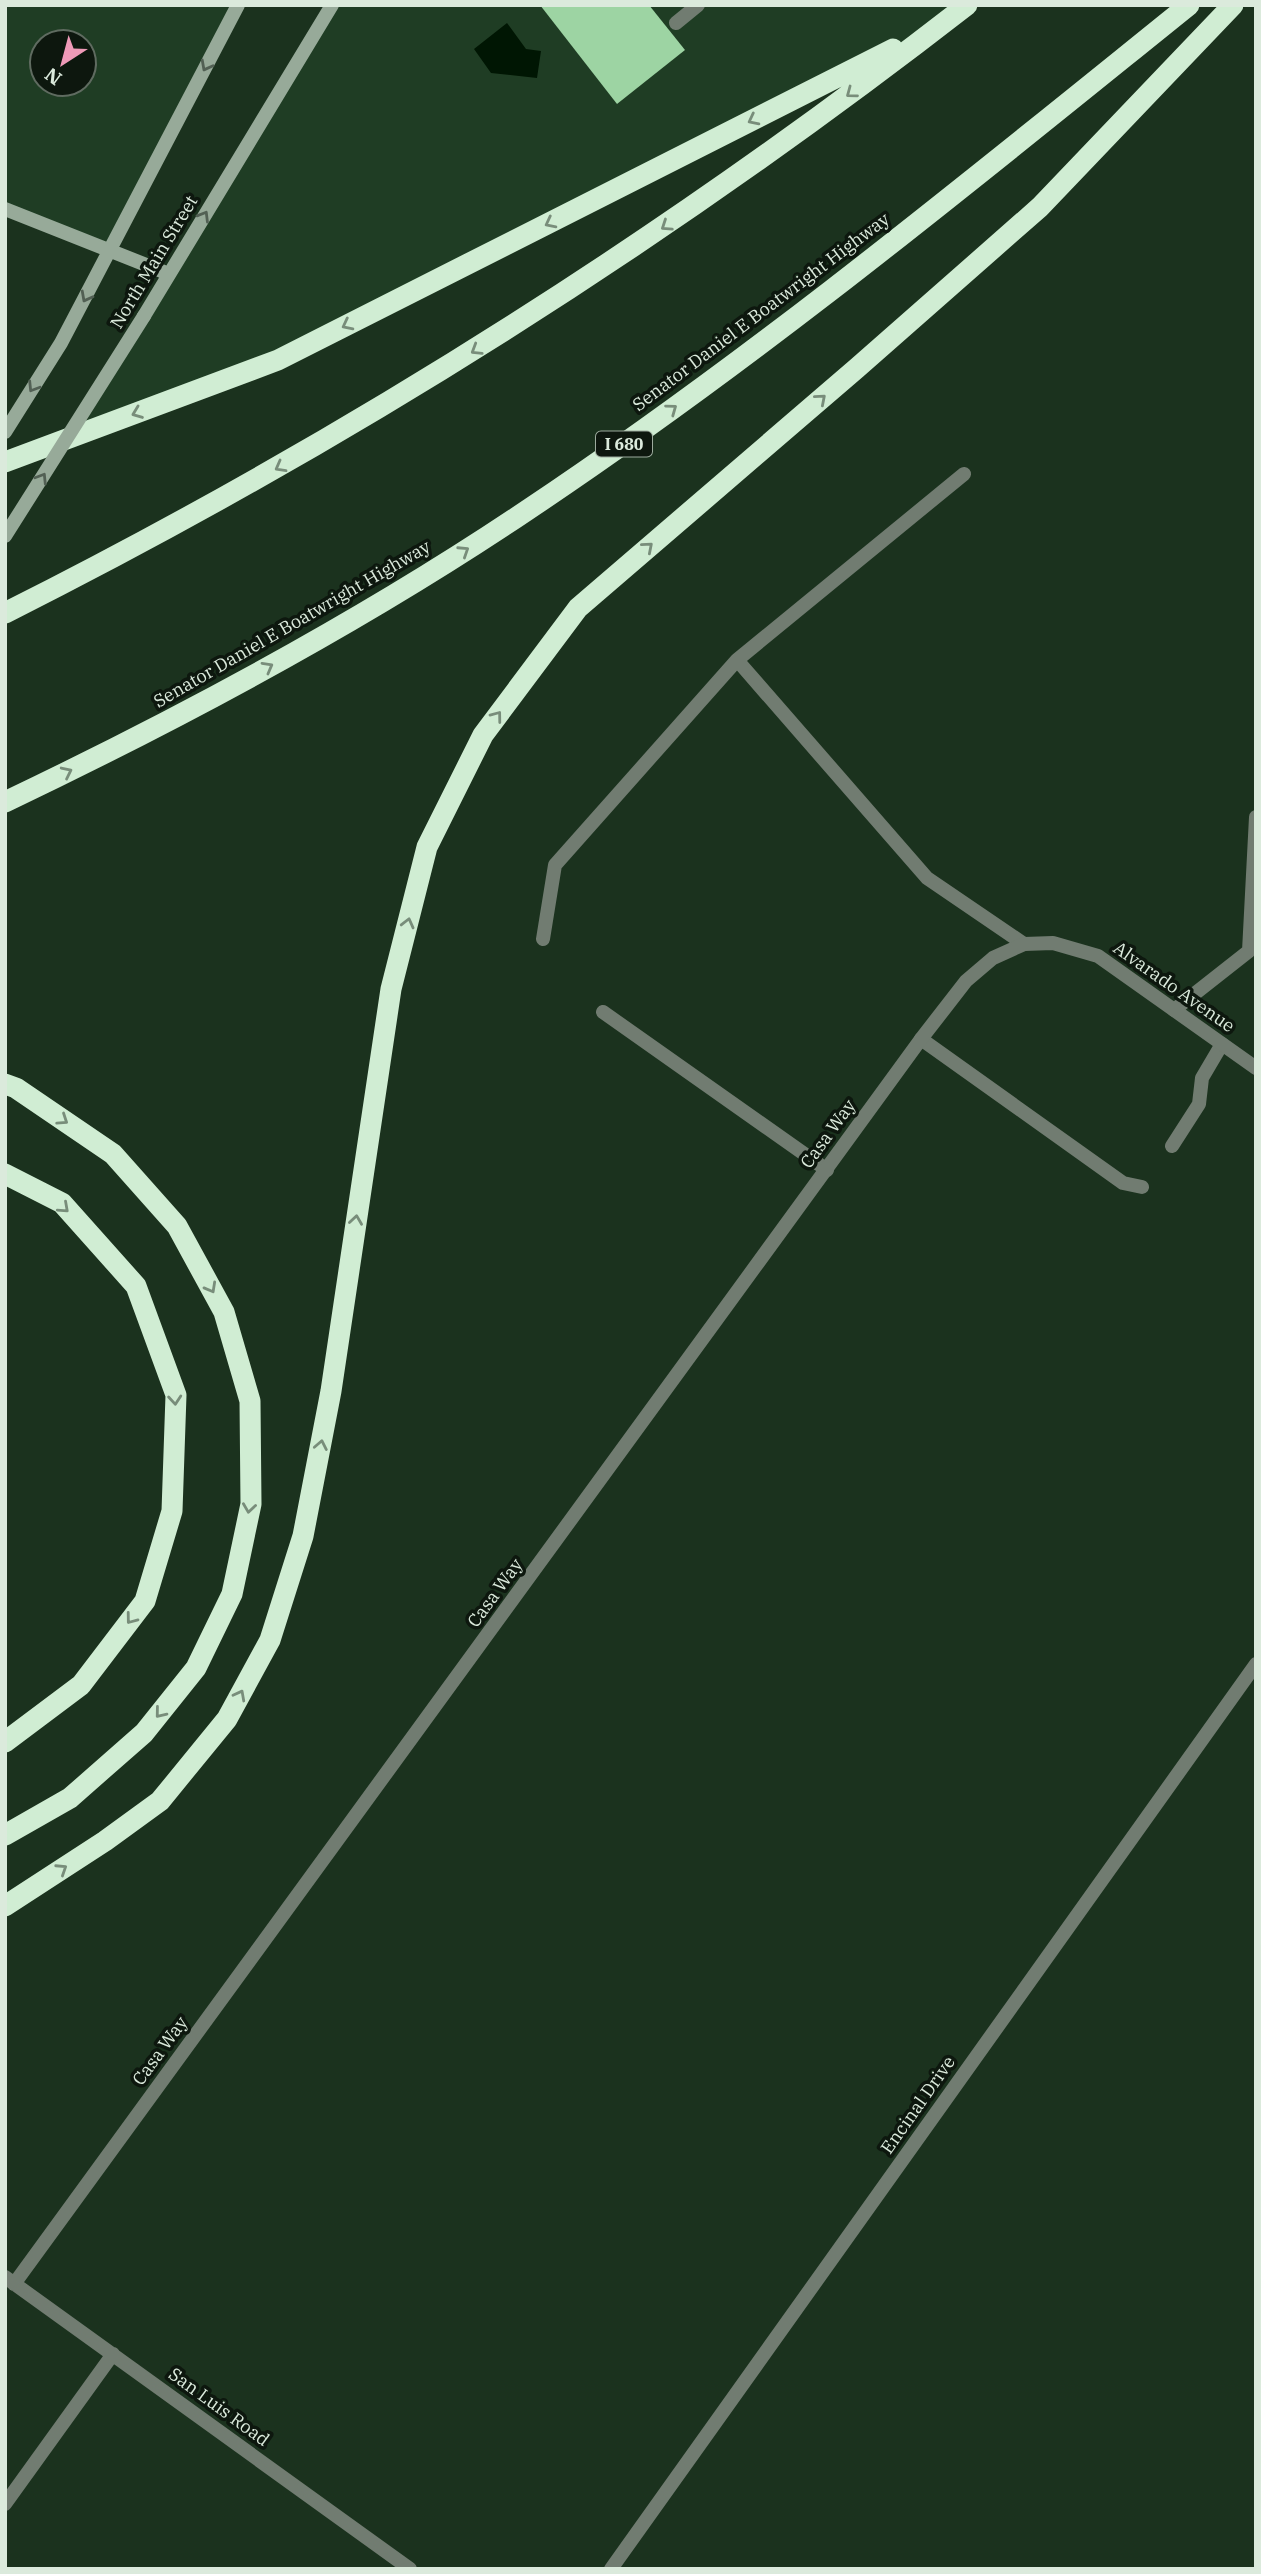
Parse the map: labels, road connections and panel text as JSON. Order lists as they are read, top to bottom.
{
  "streets": {
    "highway": ["Senator Daniel E Boatwright Highway", "I 680"],
    "main road": ["North Main Street"],
    "street": [
      "Alvarado Avenue",
      "Casa Way",
      "Encinal Drive",
      "San Luis Road"
    ]
  },
  "crossings": [
    ["Alvarado Avenue", "Casa Way"],
    ["Casa Way", "San Luis Road"]
  ],
  "north": "bottom left"
}
